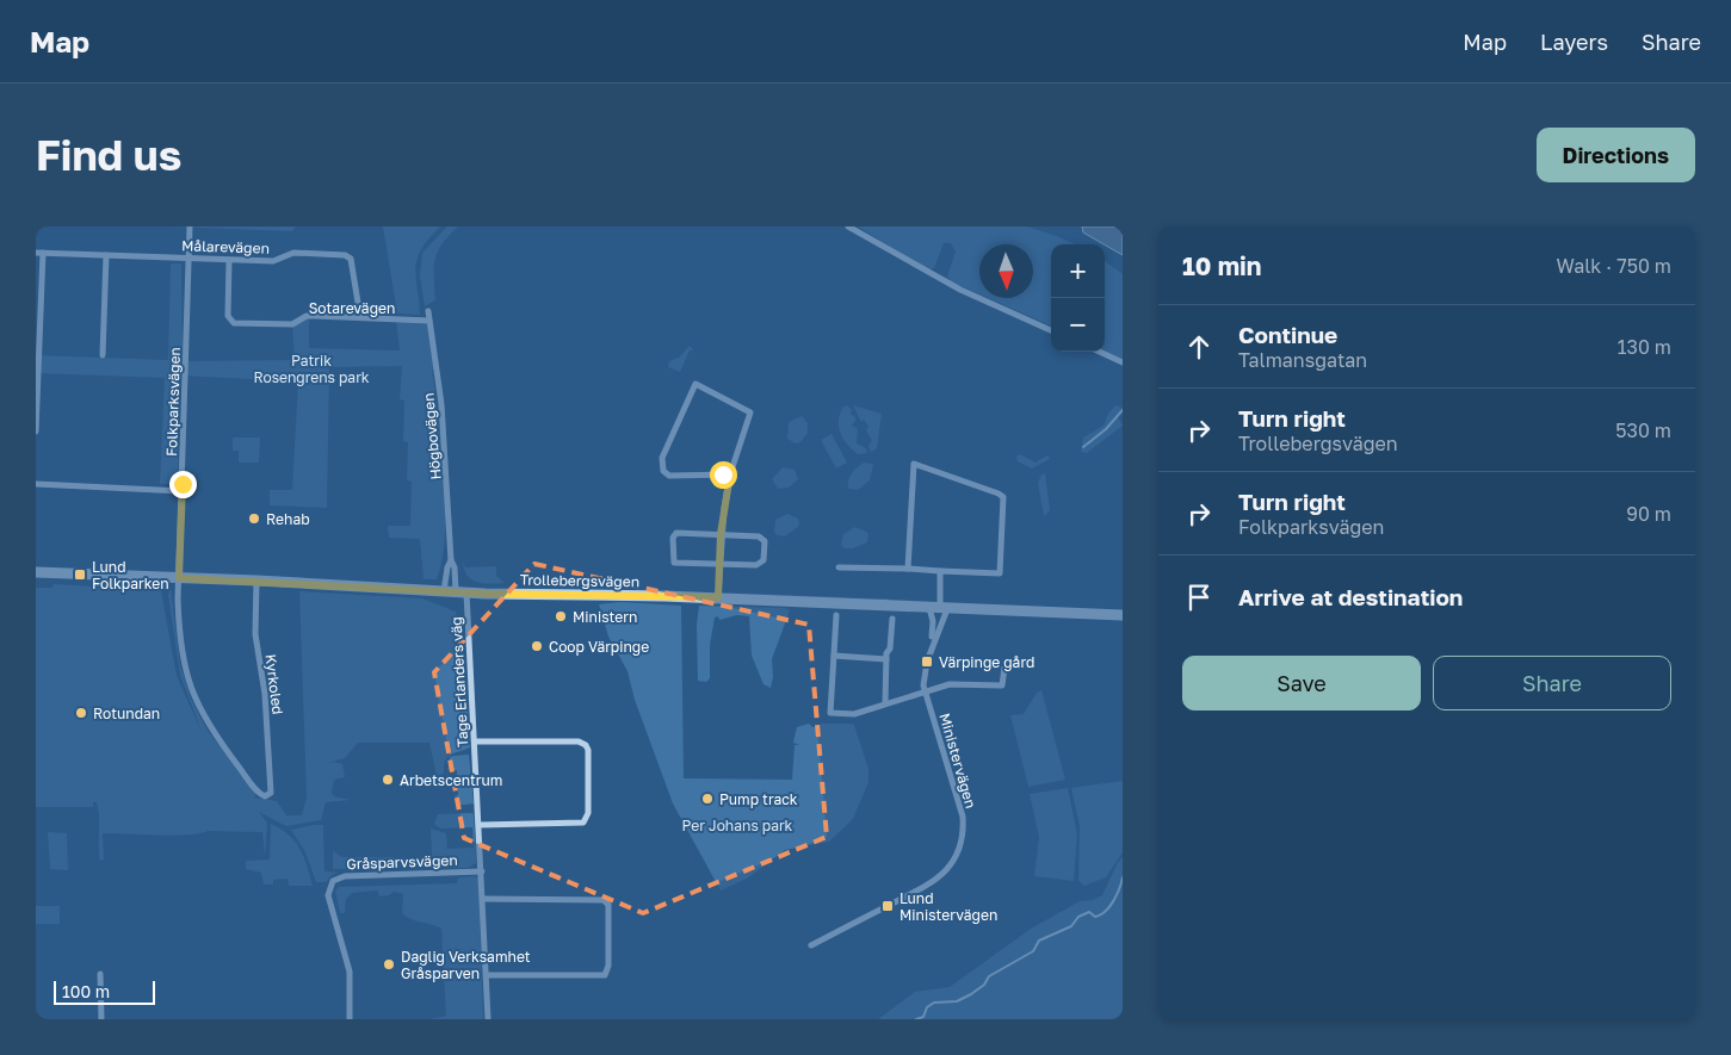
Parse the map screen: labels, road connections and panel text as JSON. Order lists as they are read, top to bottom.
{
  "streets": {
    "street": [
      "Målarevägen",
      "Sotarevägen",
      "Folkparksvägen",
      "Högbovägen",
      "Trollebergsvägen",
      "Tage Erlanders väg",
      "Kyrkoled",
      "Ministervägen",
      "Gråsparvsvägen"
    ]
  },
  "crossings": [
    ["Målarevägen", "Sotarevägen"],
    ["Målarevägen", "Folkparksvägen"],
    ["Sotarevägen", "Högbovägen"],
    ["Folkparksvägen", "Trollebergsvägen"],
    ["Folkparksvägen", "Kyrkoled"],
    ["Högbovägen", "Trollebergsvägen"],
    ["Högbovägen", "Tage Erlanders väg"],
    ["Trollebergsvägen", "Tage Erlanders väg"],
    ["Trollebergsvägen", "Kyrkoled"],
    ["Trollebergsvägen", "Ministervägen"],
    ["Tage Erlanders väg", "Gråsparvsvägen"]
  ],
  "parks": ["Patrik Rosengrens park", "Per Johans park"],
  "places": {
    "other": [
      "Rehab",
      "Ministern",
      "Coop Värpinge",
      "Rotundan",
      "Arbetscentrum",
      "Pump track",
      "Daglig Verksamhet Gråsparven"
    ],
    "transit": ["Lund Folkparken", "Värpinge gård", "Lund Ministervägen"]
  },
  "scale_bar": "100 m",
  "north": "bottom",
  "page": {
    "header": "Map",
    "nav": ["Map", "Layers", "Share"],
    "buttons": [
      "Directions",
      ["Save", "Share"]
    ],
    "title": "Find us",
    "heading": ["10 min", "Walk · 750 m"],
    "map_buttons": ["+", "−"],
    "list": [
      ["Continue", "Talmansgatan", "130 m"],
      ["Turn right", "Trollebergsvägen", "530 m"],
      ["Turn right", "Folkparksvägen", "90 m"],
      "Arrive at destination"
    ],
    "scale": "100 m"
  }
}
